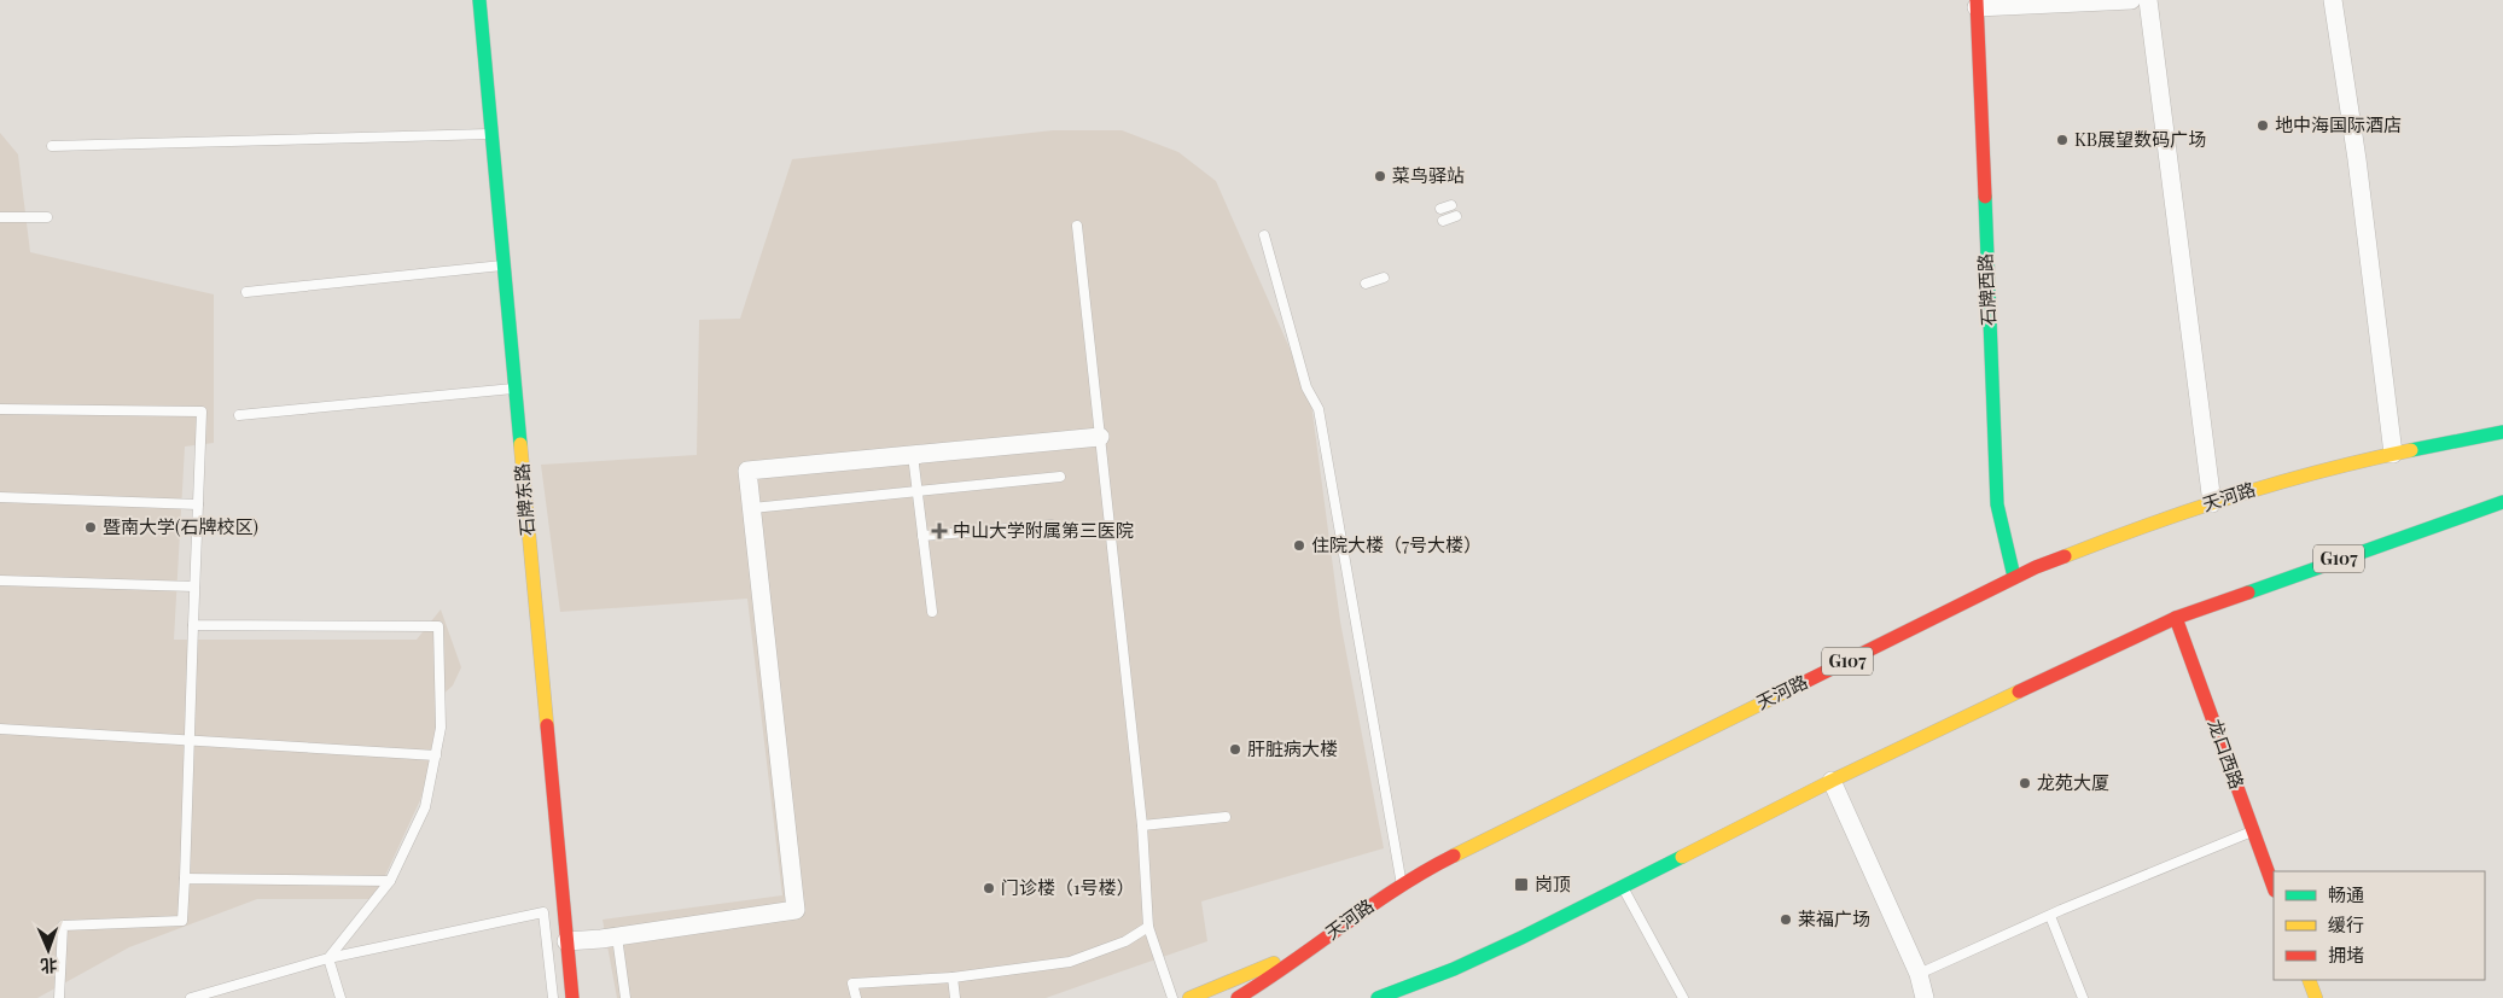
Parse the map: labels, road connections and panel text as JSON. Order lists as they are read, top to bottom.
{
  "streets": {
    "main road": [
      "石牌西路",
      "天河路",
      "石牌东路",
      "G107",
      "龙口西路"
    ]
  },
  "crossings": [
    ["石牌西路", "天河路"],
    ["G107", "龙口西路"]
  ],
  "places": {
    "other": [
      "地中海国际酒店",
      "KB展望数码广场",
      "菜鸟驿站",
      "暨南大学(石牌校区)",
      "住院大楼（7号大楼）",
      "肝脏病大楼",
      "龙苑大厦",
      "门诊楼（1号楼）",
      "莱福广场"
    ],
    "health": ["中山大学附属第三医院"],
    "transit": ["岗顶"]
  },
  "legend": ["畅通", "缓行", "拥堵"],
  "north": "bottom"
}
